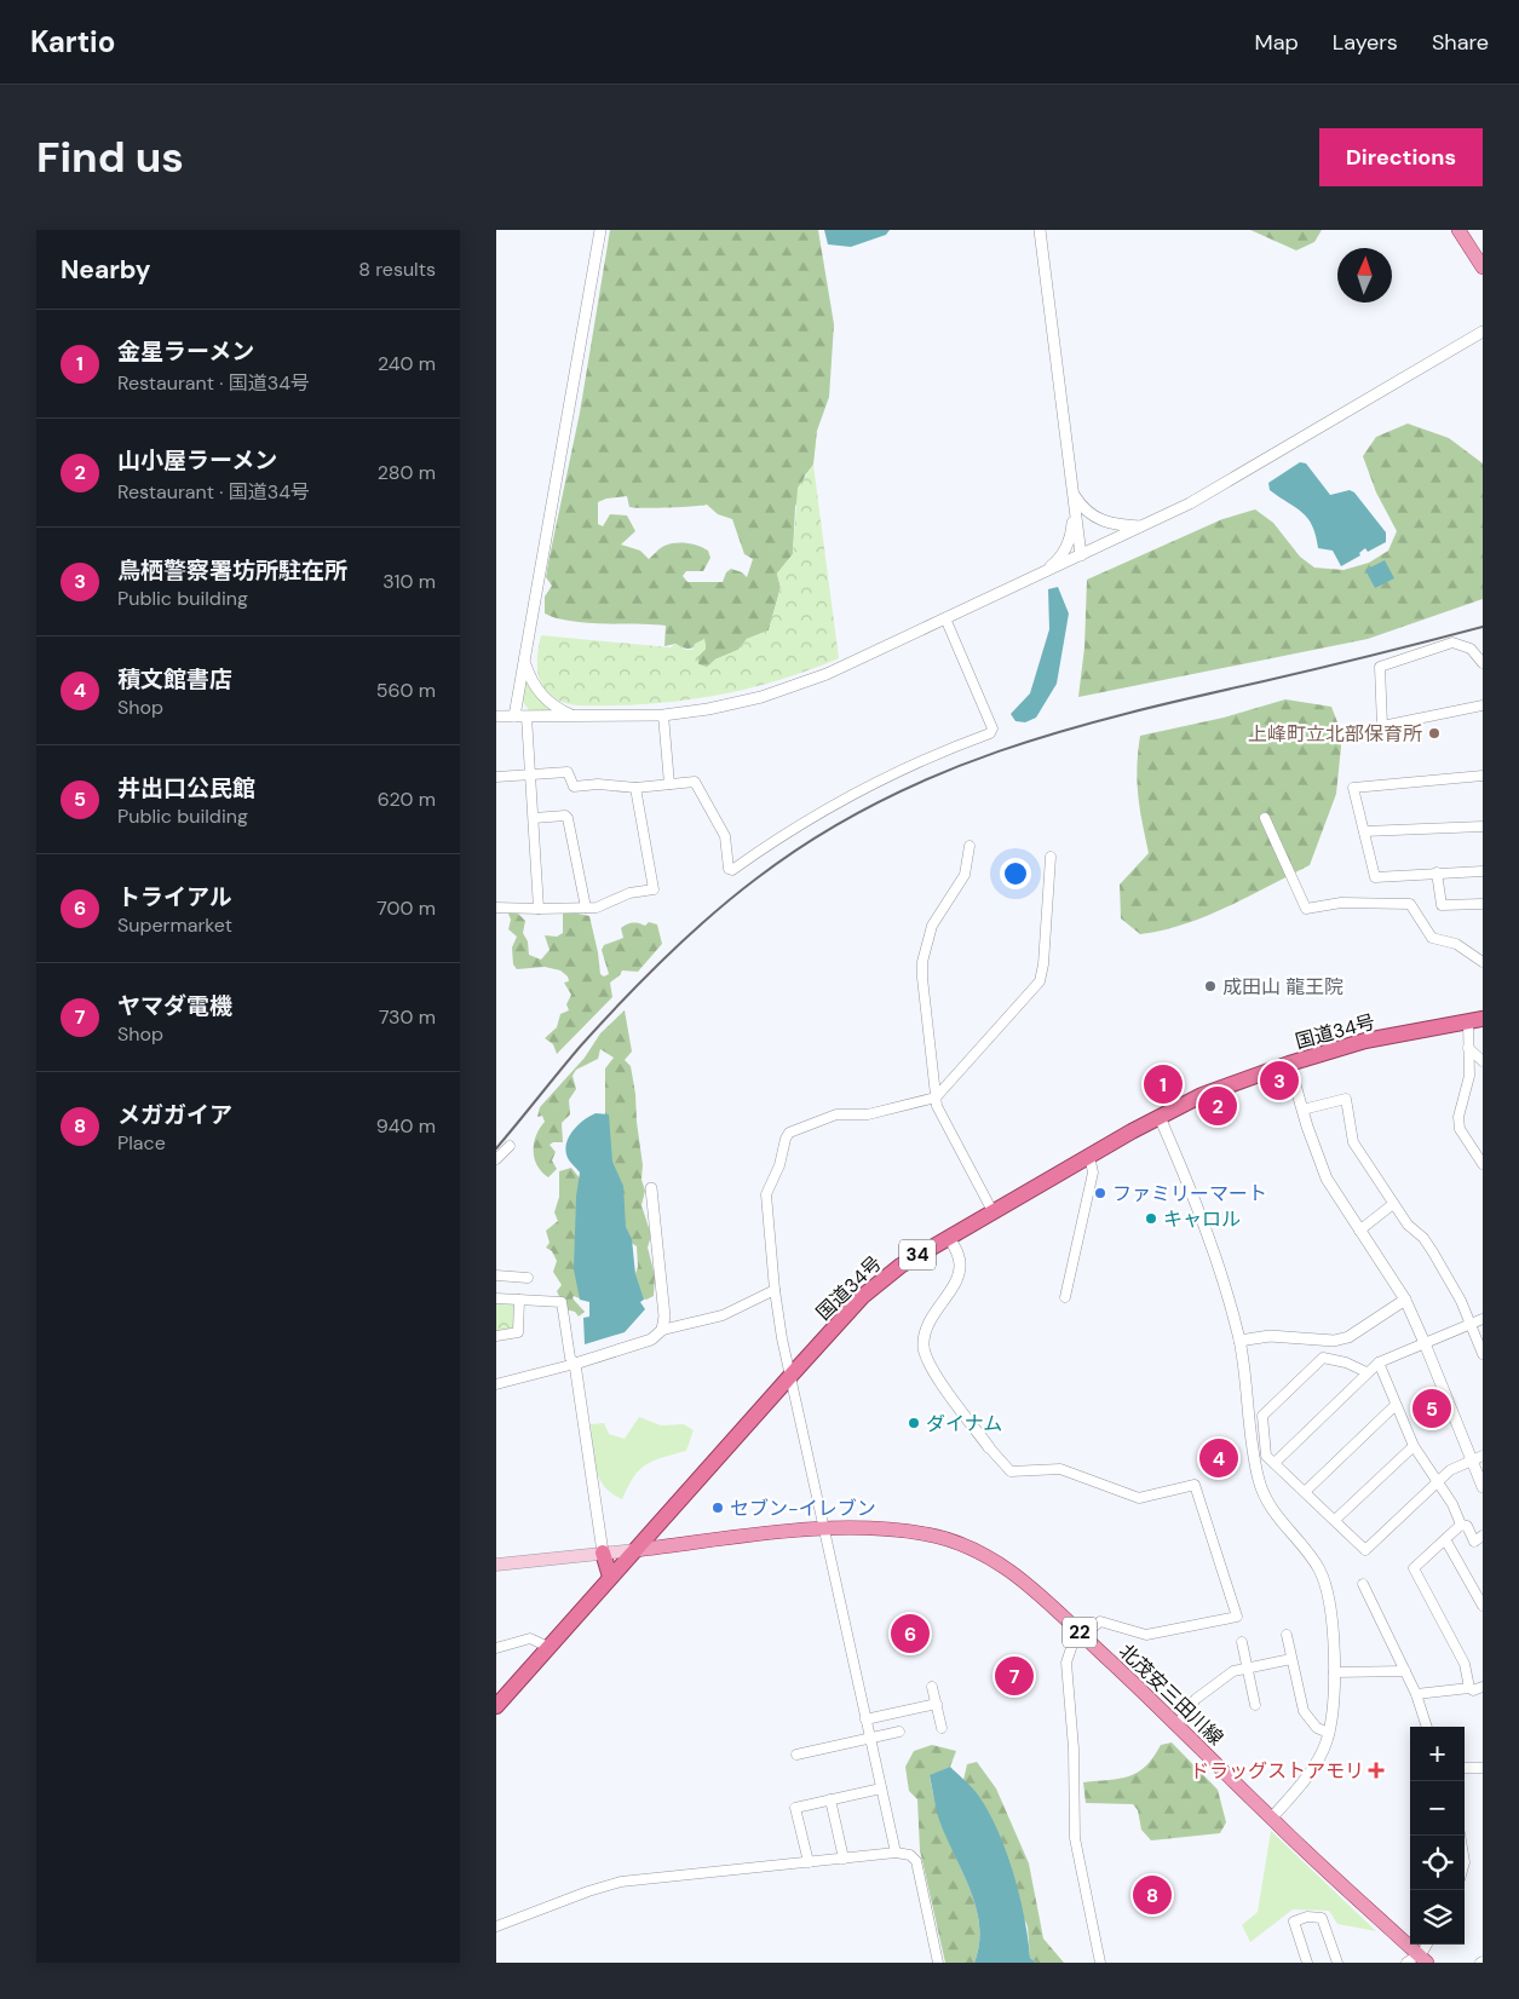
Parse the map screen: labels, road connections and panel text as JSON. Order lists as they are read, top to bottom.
{
  "streets": {
    "highway": ["国道34号", "34"],
    "main road": ["22", "北茂安三田川線"]
  },
  "crossings": [
    ["国道34号", "北茂安三田川線"]
  ],
  "places": {
    "other": [
      "上峰町立北部保育所",
      "成田山 龍王院",
      "ファミリーマート",
      "キャロル",
      "ダイナム",
      "セブン-イレブン"
    ],
    "health": ["ドラッグストアモリ"]
  },
  "north": "top",
  "page": {
    "header": "Kartio",
    "nav": ["Map", "Layers", "Share"],
    "buttons": "Directions",
    "title": "Find us",
    "heading": ["Nearby", "8 results"],
    "list": [
      {
        "mark": "1",
        "name": "金星ラーメン",
        "note": "Restaurant · 国道34号",
        "value": "240 m"
      },
      {
        "mark": "2",
        "name": "山小屋ラーメン",
        "note": "Restaurant · 国道34号",
        "value": "280 m"
      },
      {
        "mark": "3",
        "name": "鳥栖警察署坊所駐在所",
        "note": "Public building",
        "value": "310 m"
      },
      {
        "mark": "4",
        "name": "積文館書店",
        "note": "Shop",
        "value": "560 m"
      },
      {
        "mark": "5",
        "name": "井出口公民館",
        "note": "Public building",
        "value": "620 m"
      },
      {
        "mark": "6",
        "name": "トライアル",
        "note": "Supermarket",
        "value": "700 m"
      },
      {
        "mark": "7",
        "name": "ヤマダ電機",
        "note": "Shop",
        "value": "730 m"
      },
      {
        "mark": "8",
        "name": "メガガイア",
        "note": "Place",
        "value": "940 m"
      }
    ],
    "pins": [
      "3",
      "1",
      "2",
      "5",
      "4",
      "6",
      "7",
      "8"
    ],
    "map_buttons": ["+", "−"]
  }
}
